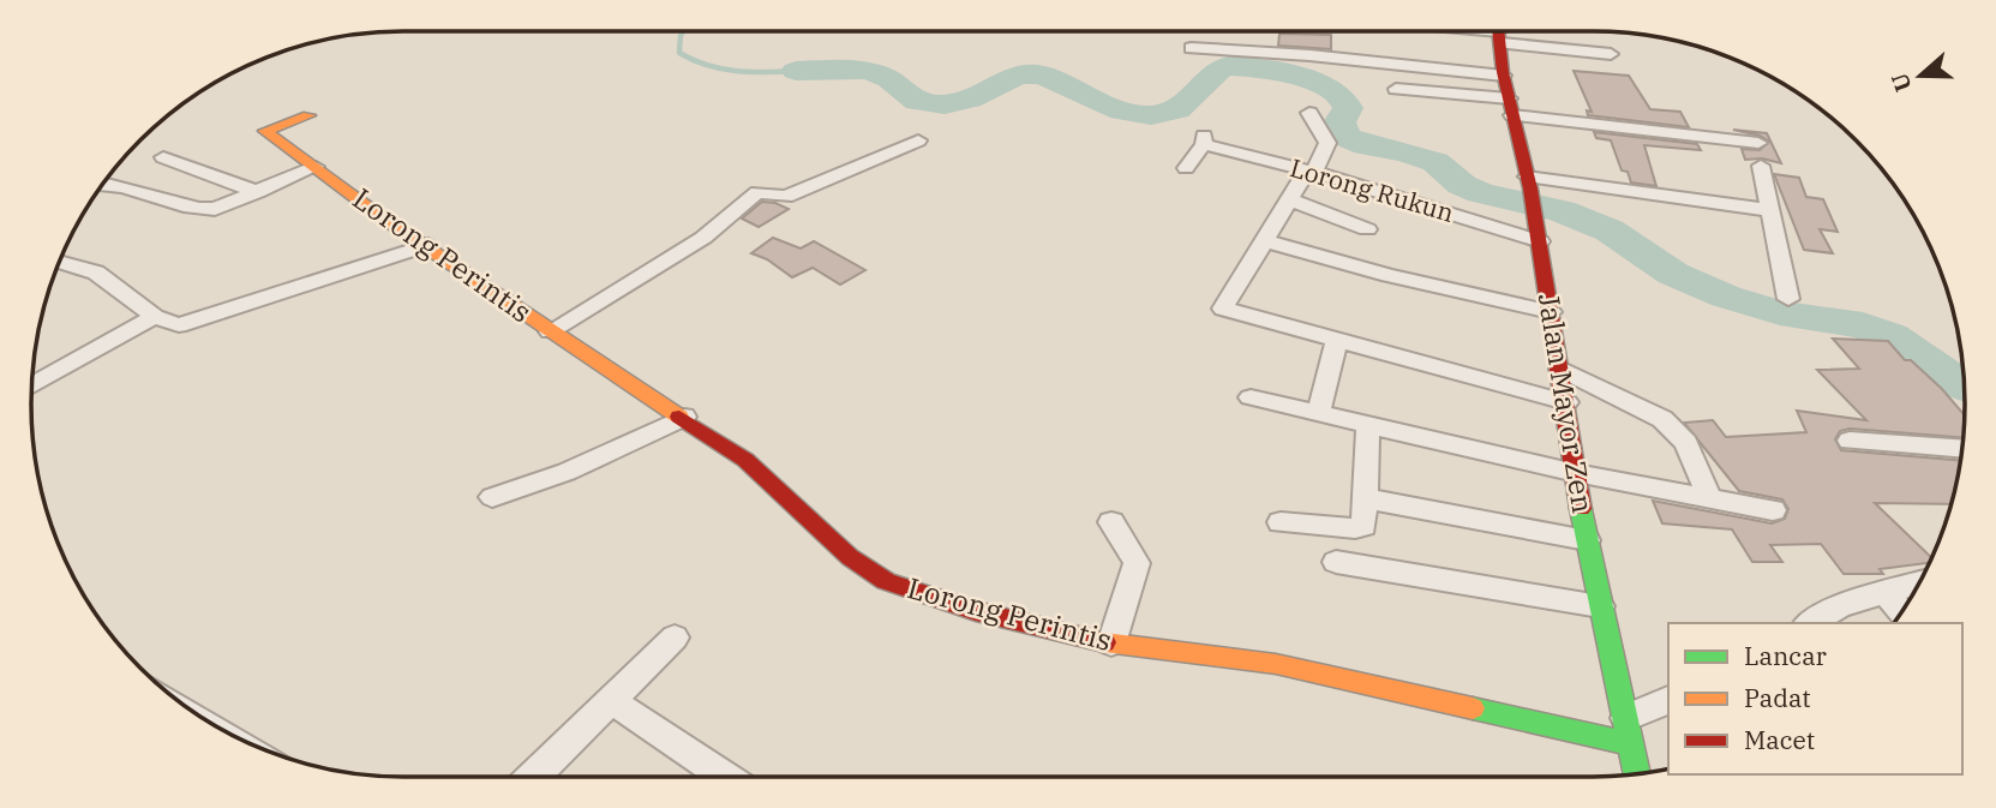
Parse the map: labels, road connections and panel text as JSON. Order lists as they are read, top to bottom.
{
  "streets": {
    "street": ["Lorong Rukun", "Lorong Perintis", "Jalan Mayor Zen"]
  },
  "crossings": [
    ["Lorong Rukun", "Jalan Mayor Zen"],
    ["Lorong Perintis", "Jalan Mayor Zen"]
  ],
  "legend": ["Lancar", "Padat", "Macet"],
  "north": "left"
}
